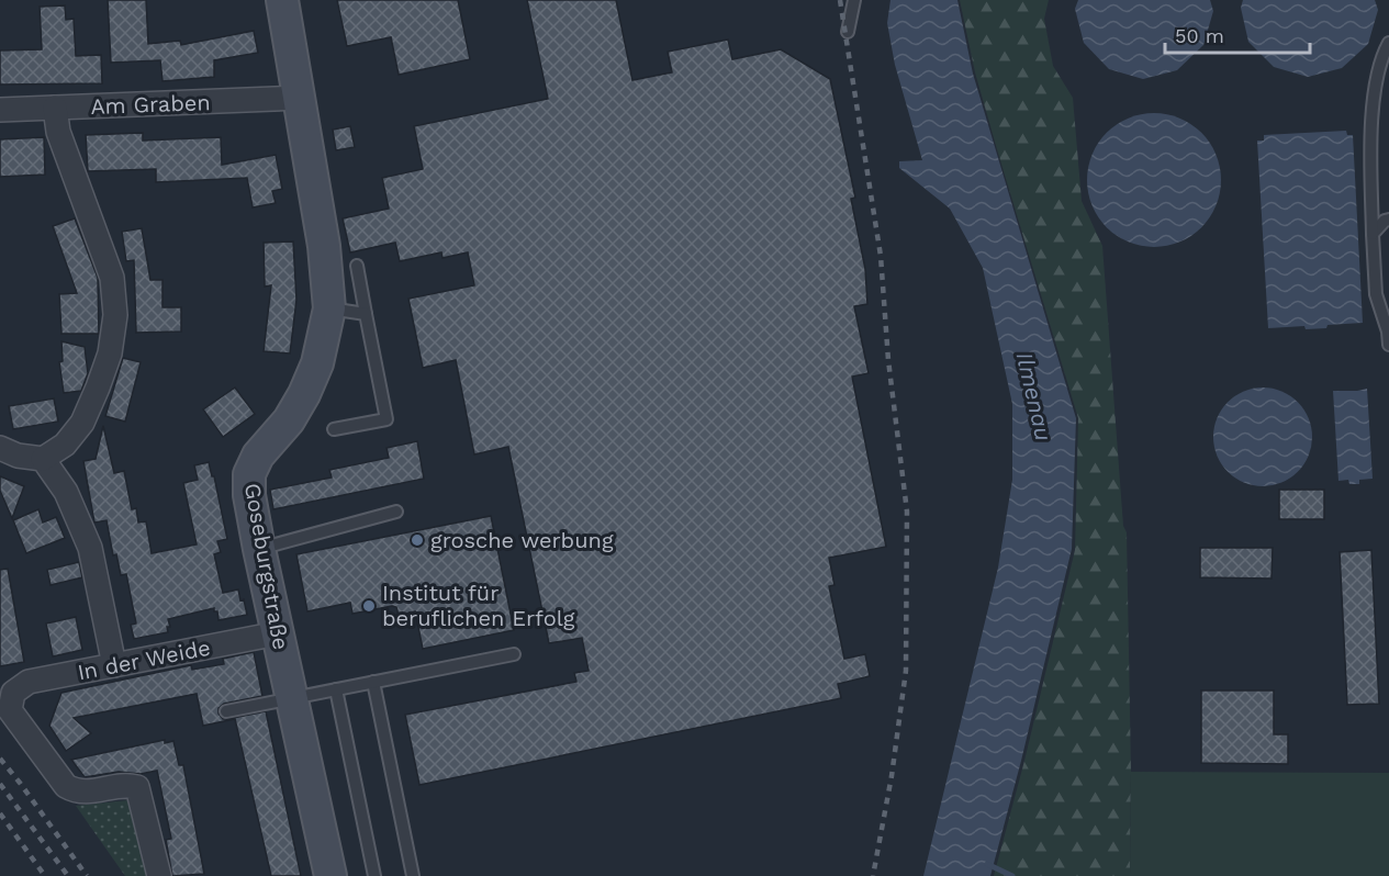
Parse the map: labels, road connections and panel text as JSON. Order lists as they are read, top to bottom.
{
  "streets": {
    "street": ["Am Graben", "Goseburgstraße", "In der Weide"]
  },
  "crossings": [
    ["Am Graben", "Goseburgstraße"],
    ["Goseburgstraße", "In der Weide"]
  ],
  "water": ["Ilmenau"],
  "places": ["grosche werbung", "Institut für beruflichen Erfolg"],
  "scale_bar": "50 m"
}
